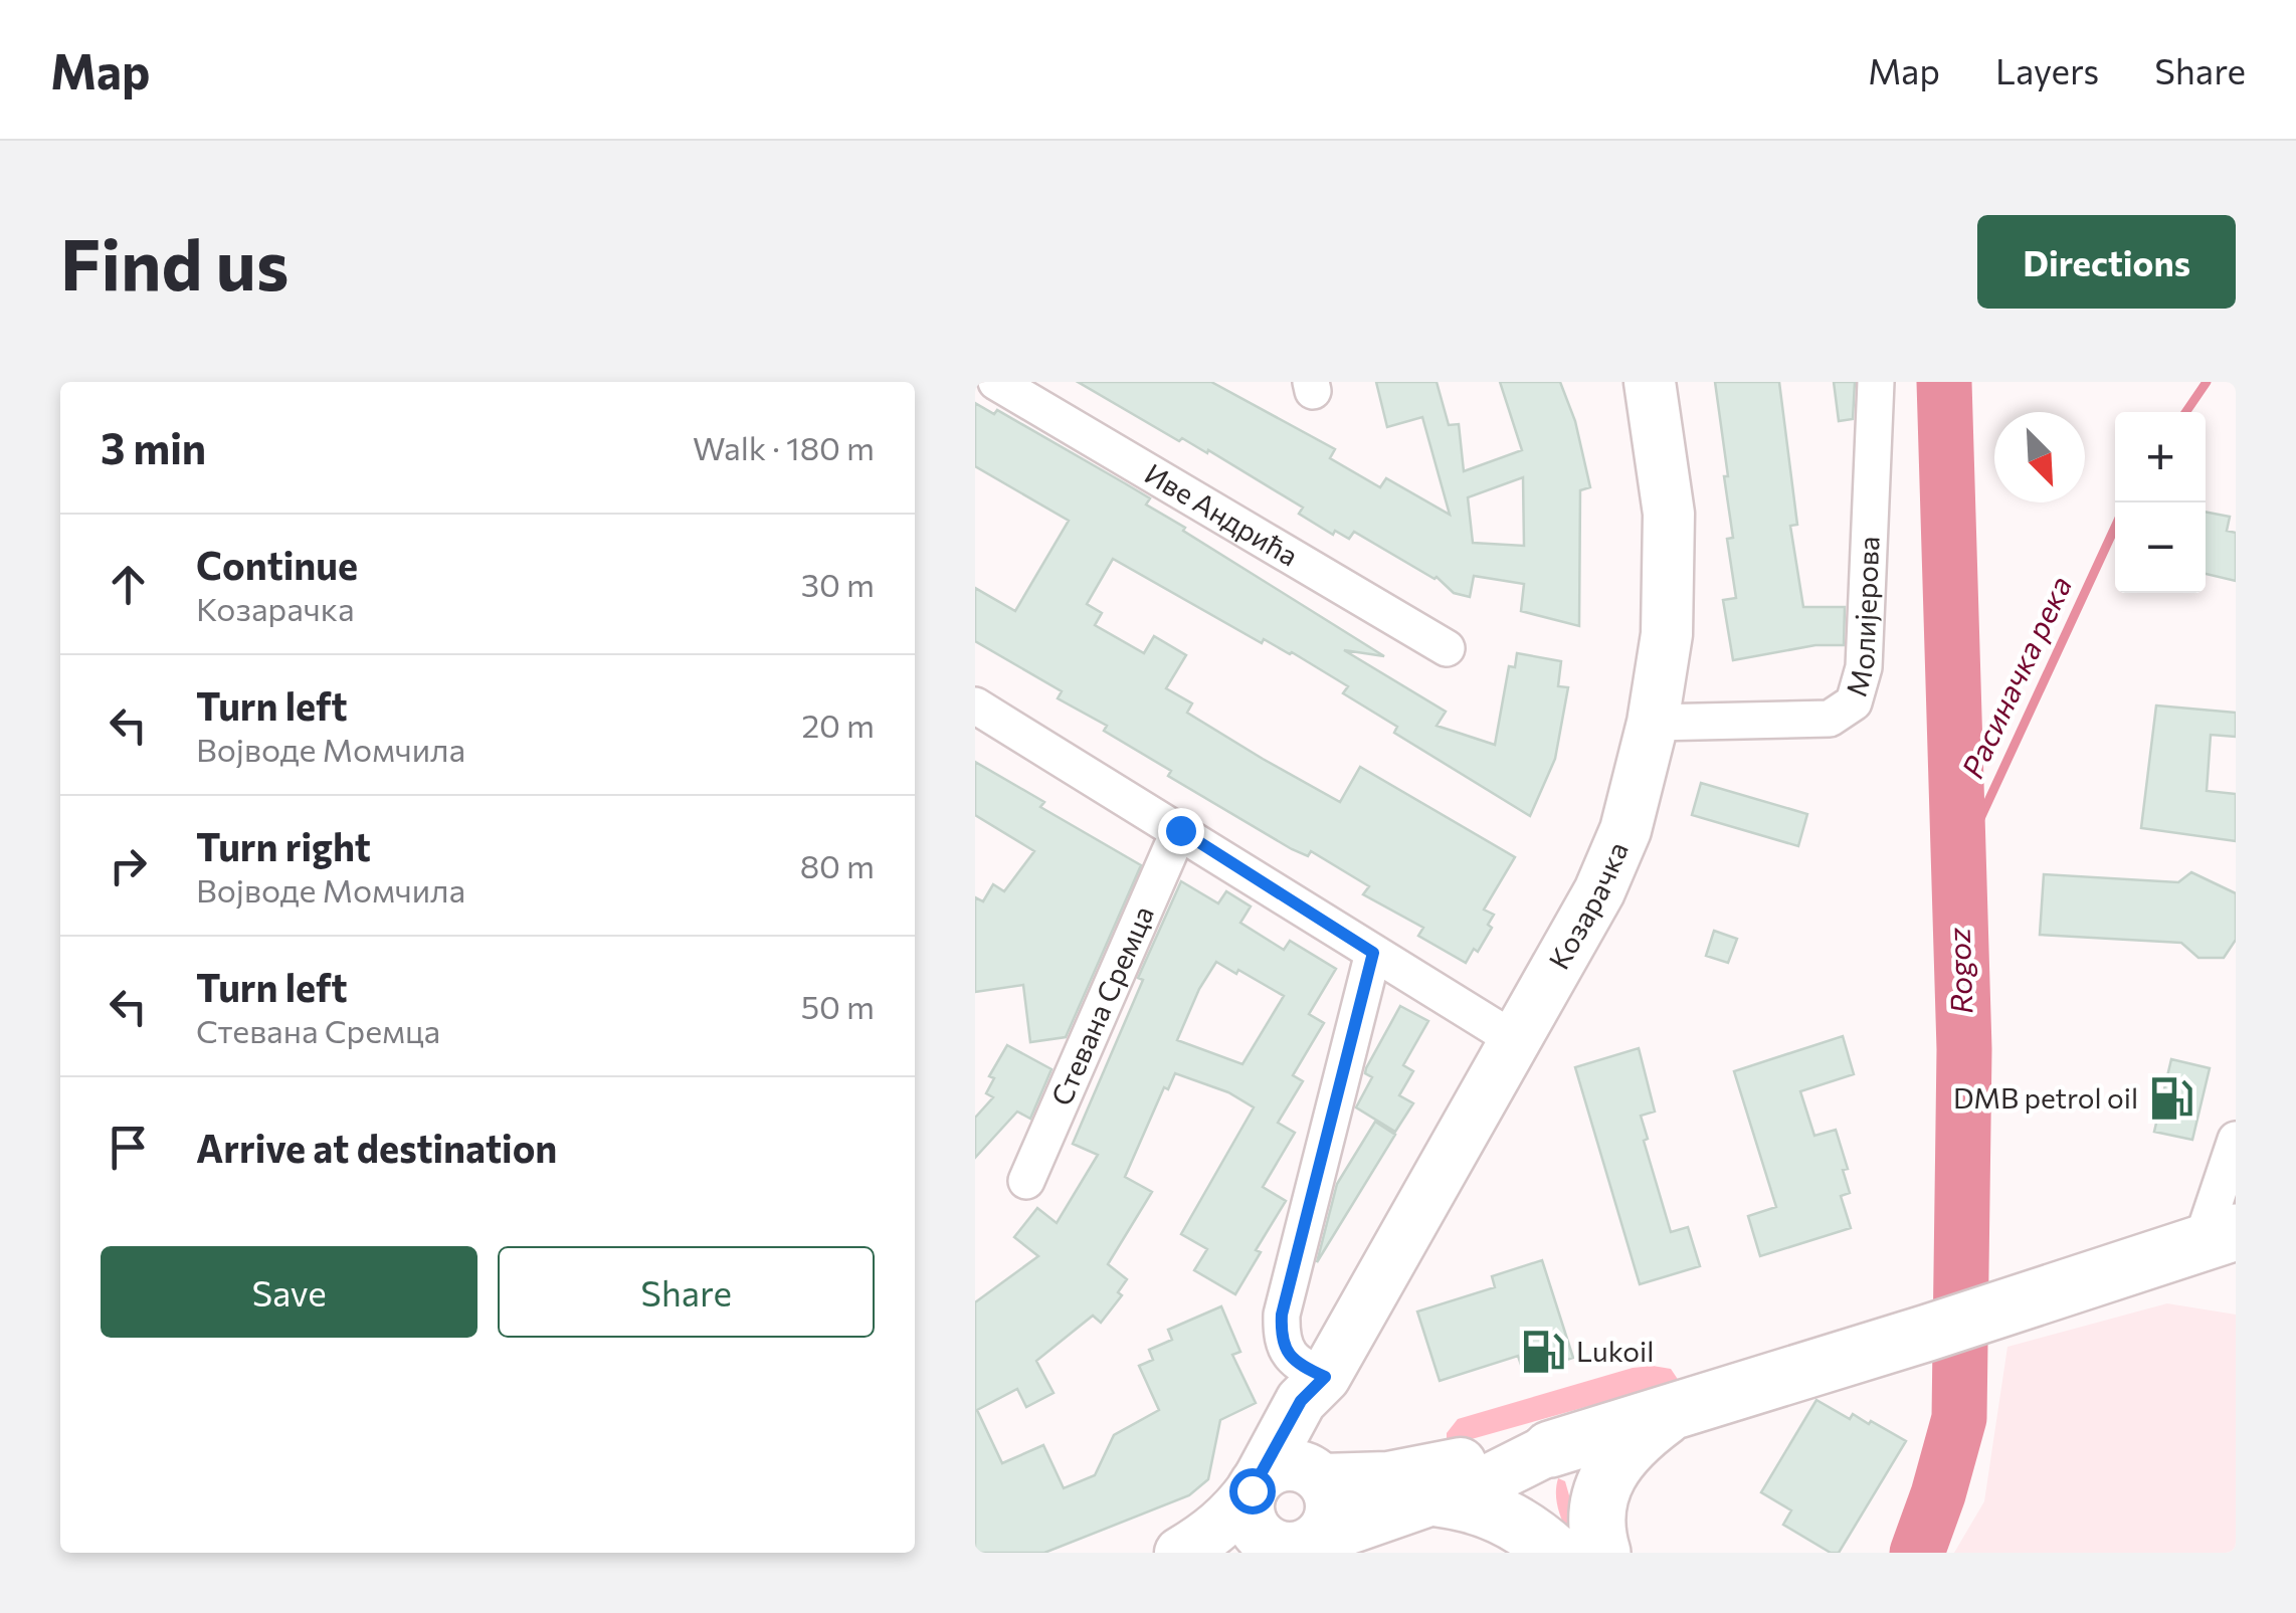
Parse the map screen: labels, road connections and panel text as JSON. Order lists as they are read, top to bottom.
{
  "streets": {
    "street": [
      "Иве Андрића",
      "Молијерова",
      "Козарачка",
      "Стевана Сремца"
    ]
  },
  "crossings": [
    ["Молијерова", "Козарачка"]
  ],
  "water": ["Расиначка река", "Rogoz"],
  "places": {
    "fuel station": ["DMB petrol oil", "Lukoil"]
  },
  "north": "bottom right",
  "page": {
    "header": "Map",
    "nav": ["Map", "Layers", "Share"],
    "buttons": [
      "Directions",
      ["Save", "Share"]
    ],
    "title": "Find us",
    "heading": ["3 min", "Walk · 180 m"],
    "map_buttons": ["+", "−"],
    "list": [
      ["Continue", "Козарачка", "30 m"],
      ["Turn left", "Војводе Момчила", "20 m"],
      ["Turn right", "Војводе Момчила", "80 m"],
      ["Turn left", "Стевана Сремца", "50 m"],
      "Arrive at destination"
    ]
  }
}
